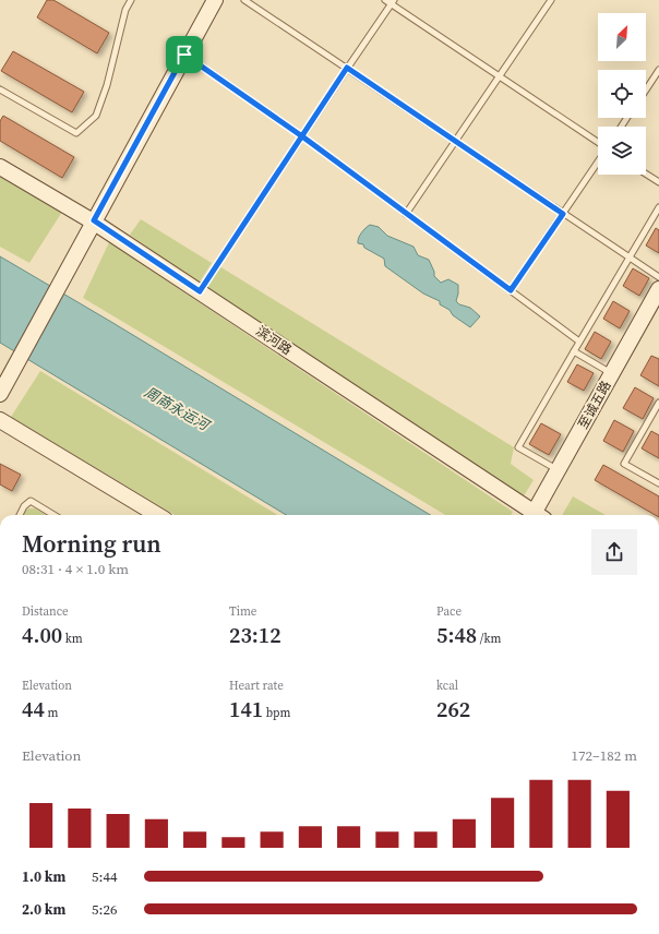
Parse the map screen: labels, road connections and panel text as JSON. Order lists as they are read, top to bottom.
{
  "streets": {
    "street": ["滨河路", "至诚五路"]
  },
  "water": ["周商永运河"],
  "north": "top right",
  "page": {
    "heading": ["Morning run", "08:31 · 4 × 1.0 km"],
    "stats": [
      ["Distance", "4.00 km"],
      ["Time", "23:12"],
      ["Pace", "5:48 /km"],
      ["Elevation", "44 m"],
      ["Heart rate", "141 bpm"],
      ["kcal", "262"]
    ],
    "chart": ["Elevation", "172–182 m"],
    "list": [
      {
        "name": "1.0 km",
        "note": "5:44"
      },
      {
        "name": "2.0 km",
        "note": "5:26"
      }
    ]
  }
}
